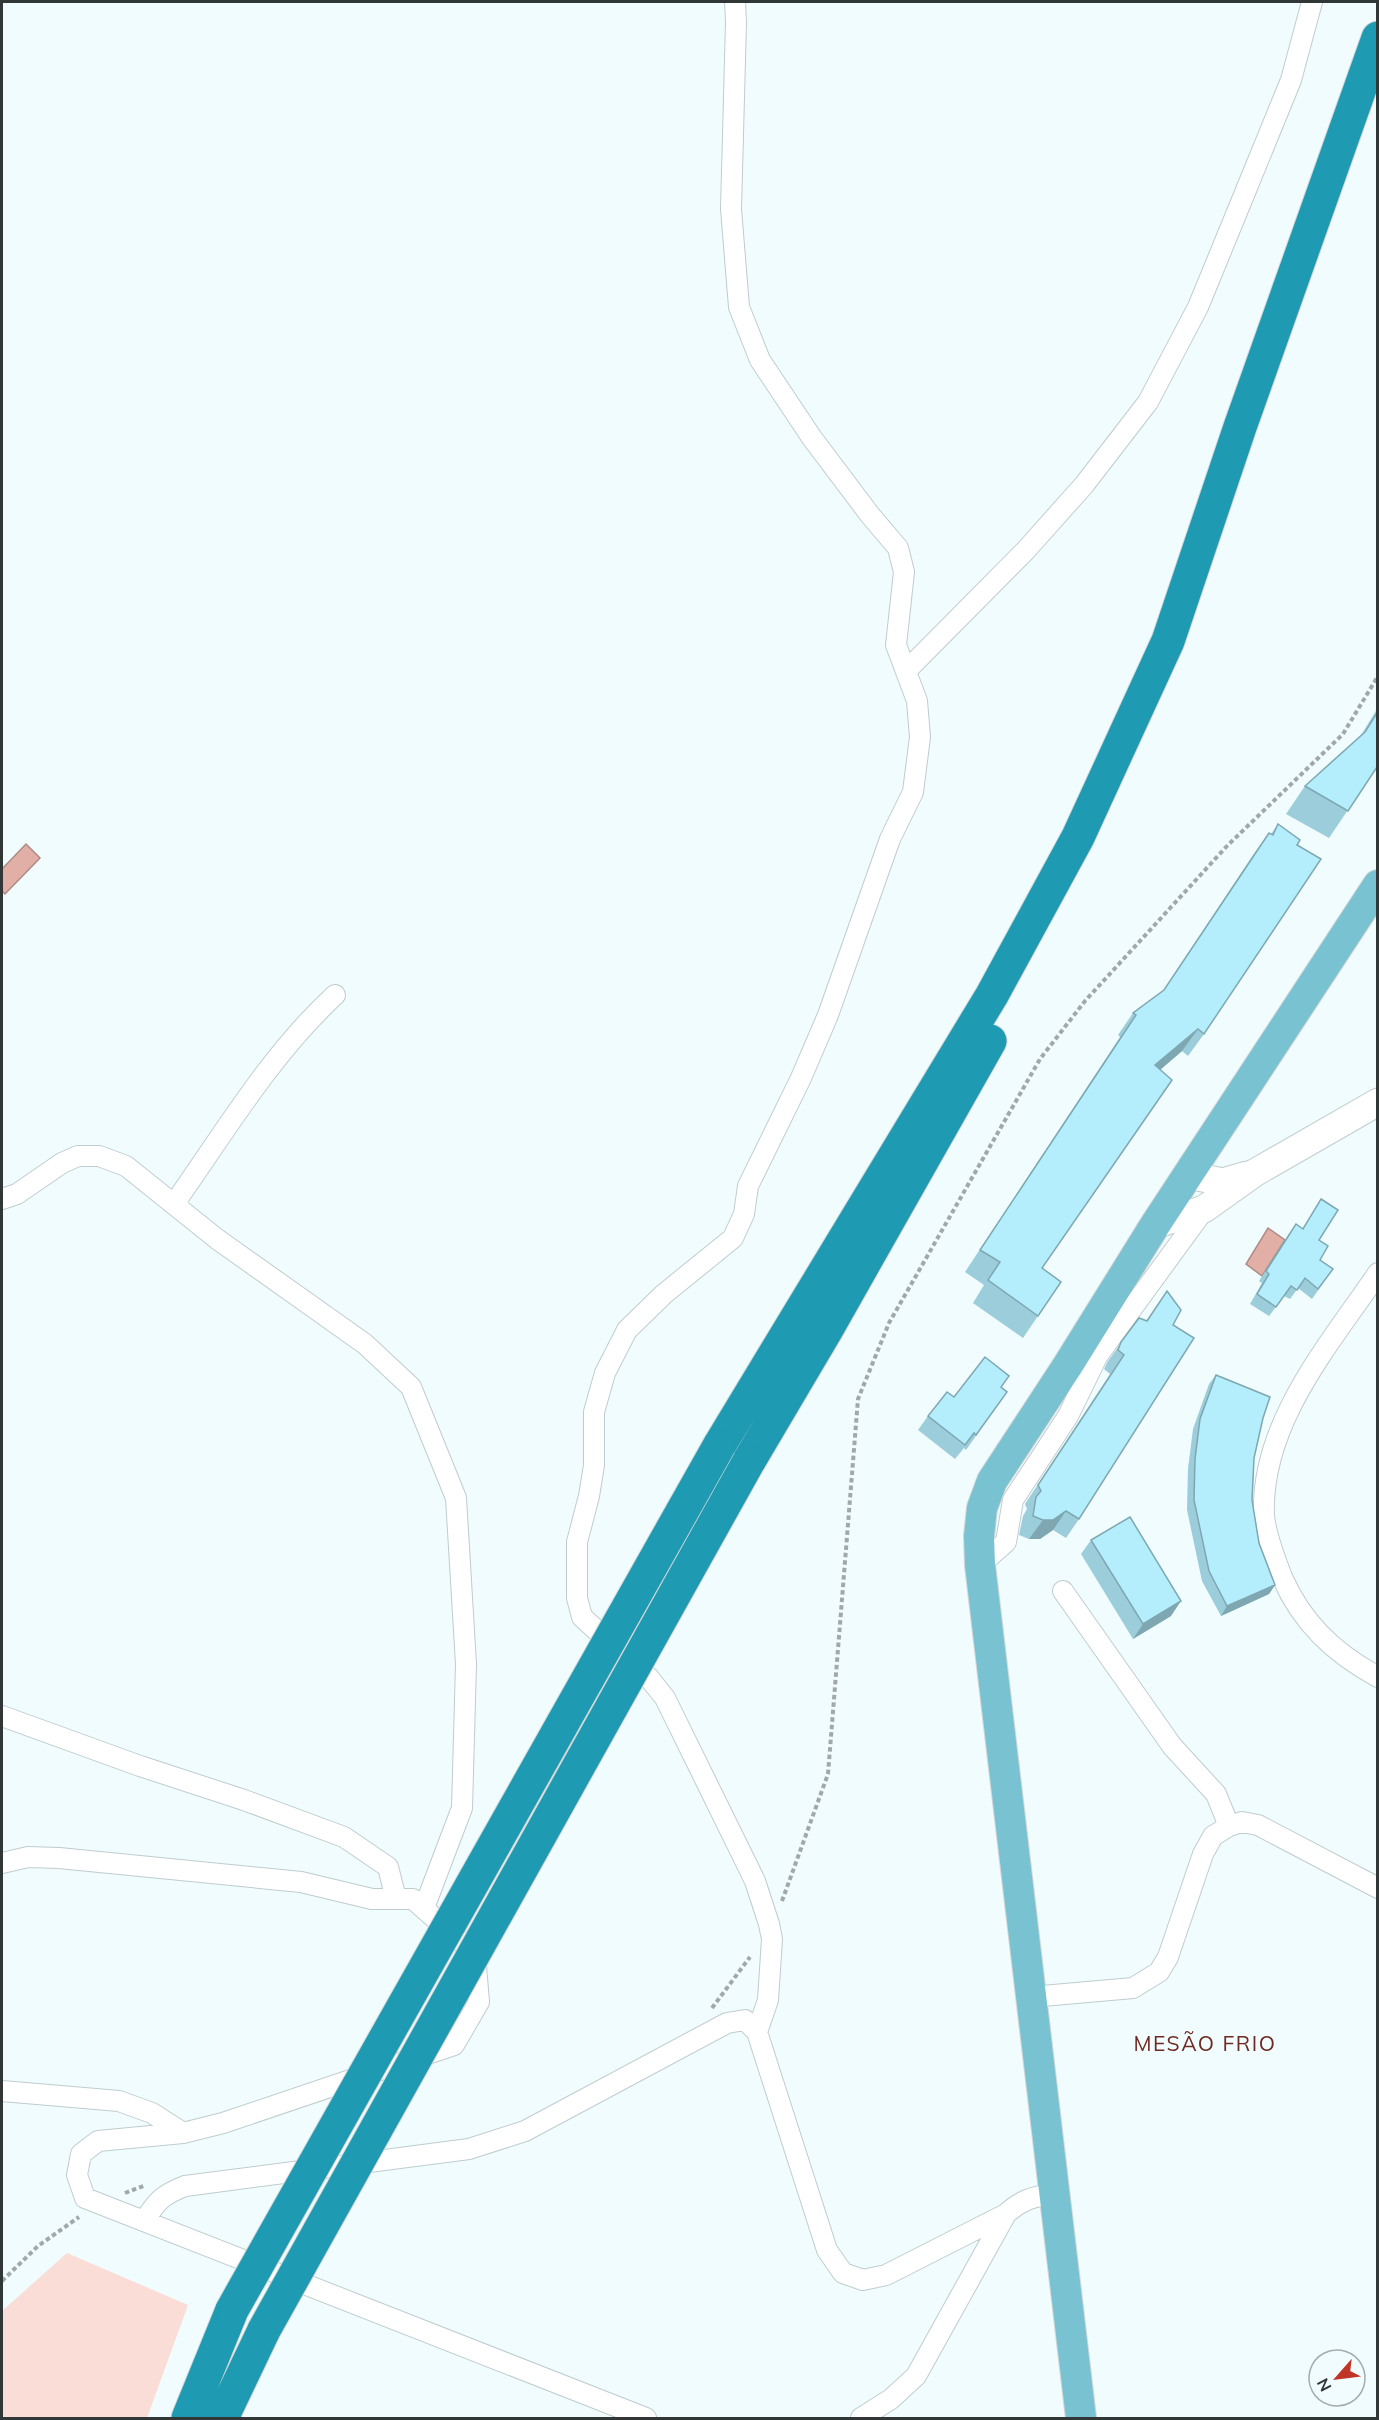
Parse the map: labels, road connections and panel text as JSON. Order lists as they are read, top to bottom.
{
  "districts": ["MESÃO FRIO"],
  "north": "bottom left"
}
